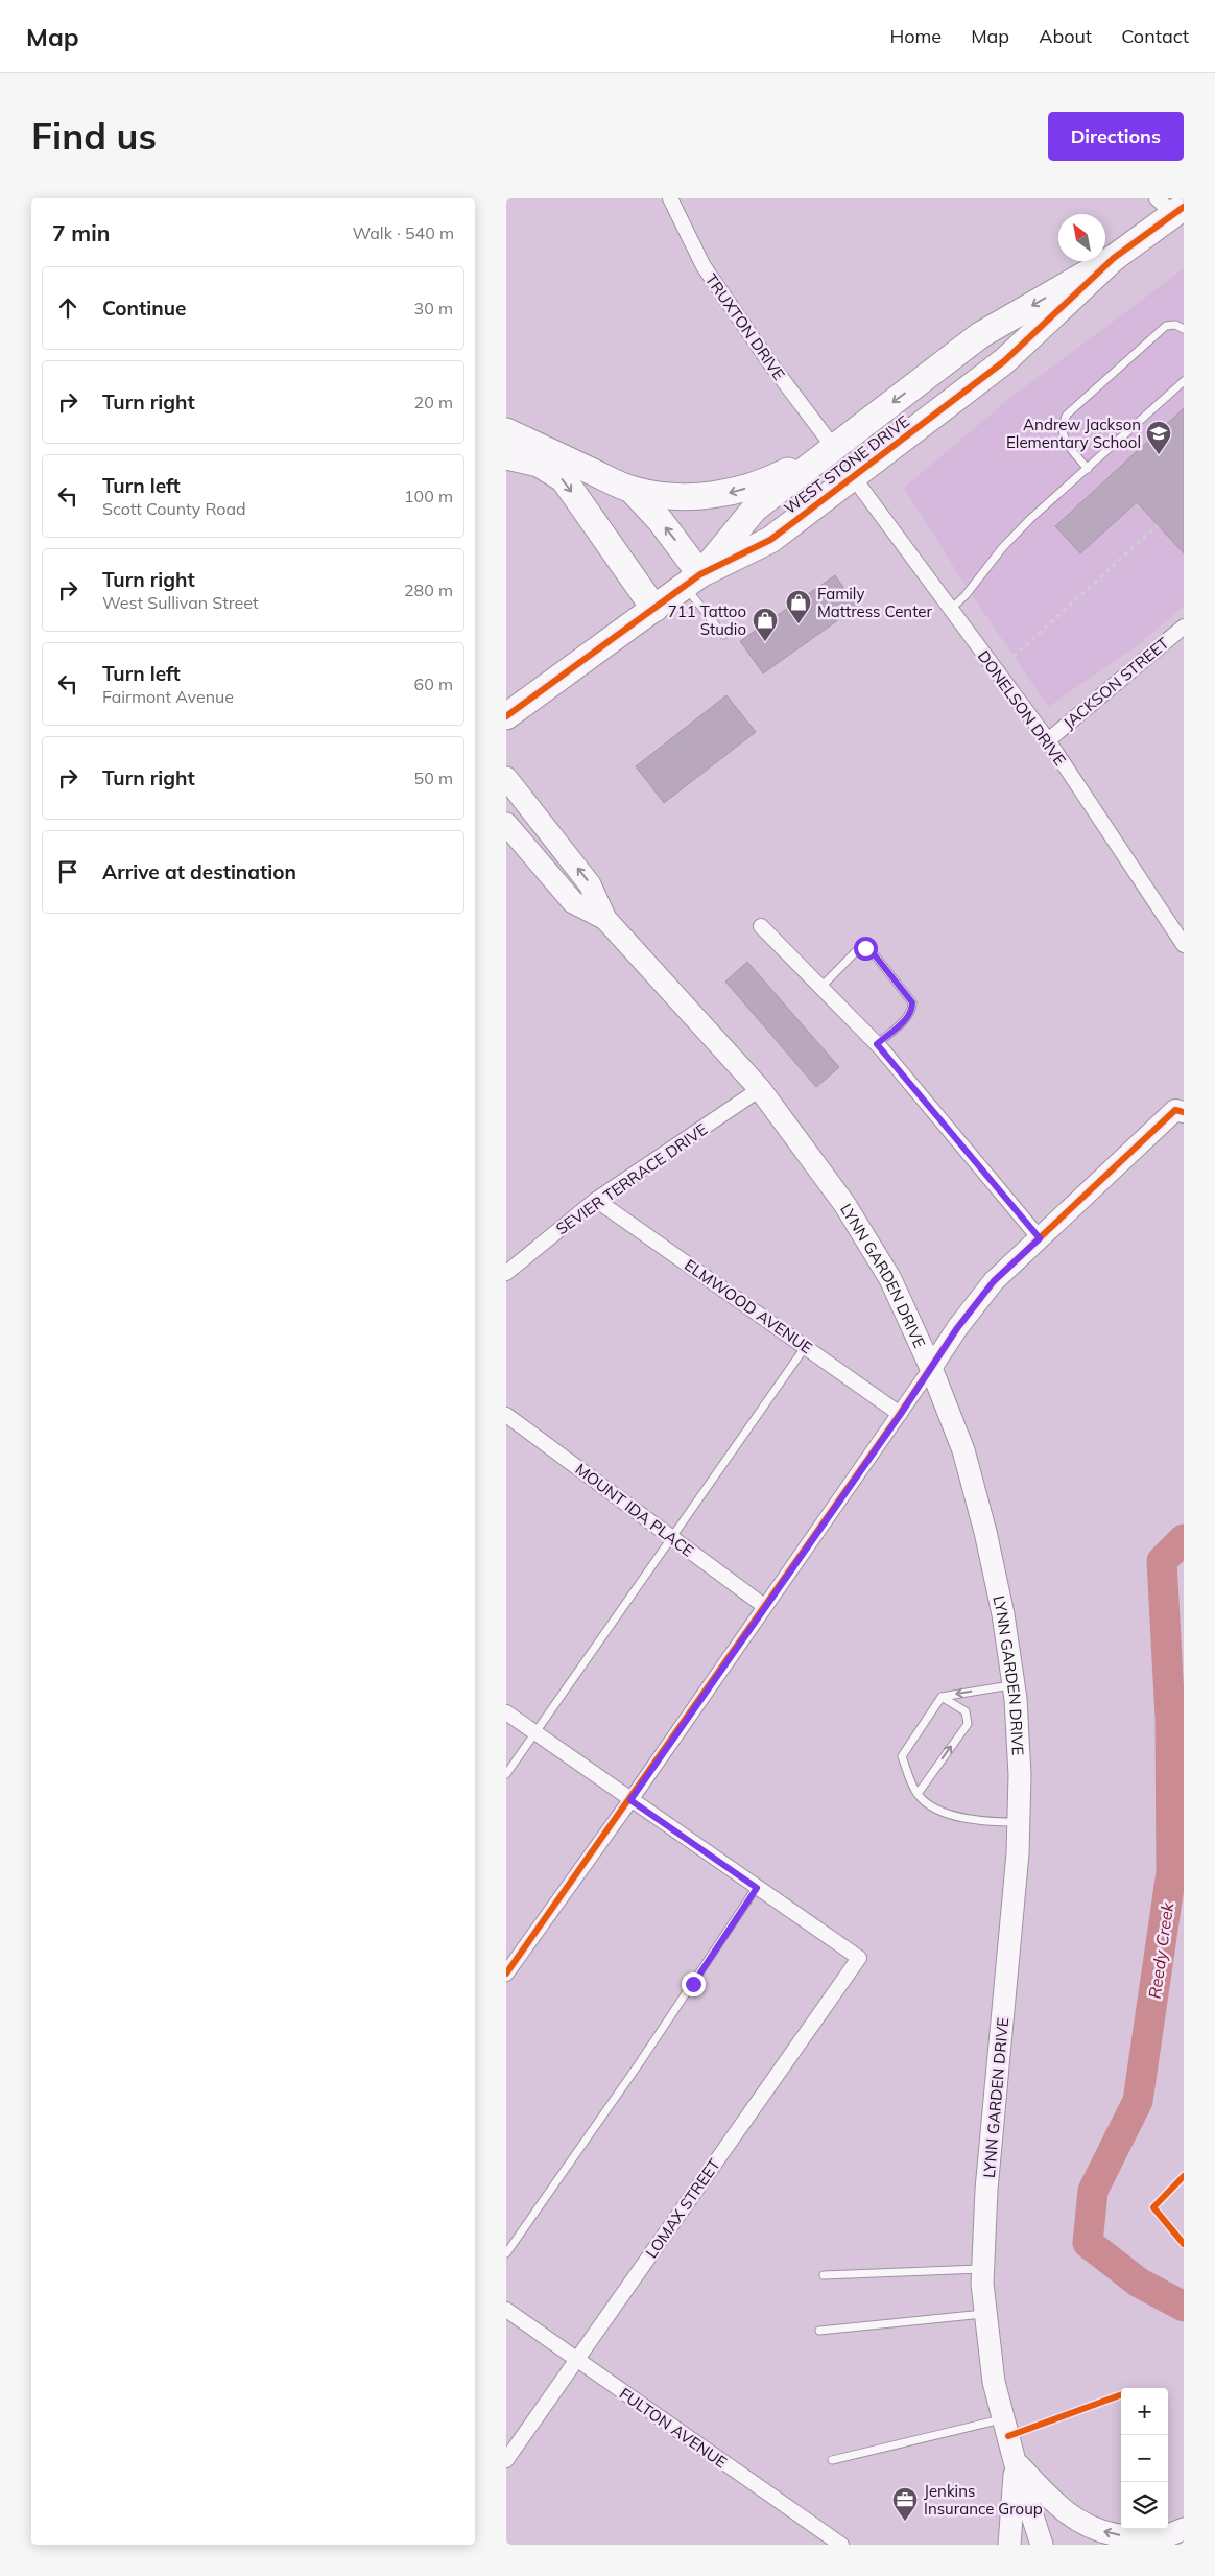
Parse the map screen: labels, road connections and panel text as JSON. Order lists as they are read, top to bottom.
{
  "streets": {
    "highway": ["WEST STONE DRIVE"],
    "main road": ["LYNN GARDEN DRIVE"],
    "street": [
      "TRUXTON DRIVE",
      "JACKSON STREET",
      "DONELSON DRIVE",
      "SEVIER TERRACE DRIVE",
      "ELMWOOD AVENUE",
      "MOUNT IDA PLACE",
      "LOMAX STREET",
      "FULTON AVENUE"
    ]
  },
  "crossings": [
    ["TRUXTON DRIVE", "WEST STONE DRIVE"],
    ["WEST STONE DRIVE", "DONELSON DRIVE"],
    ["JACKSON STREET", "DONELSON DRIVE"],
    ["SEVIER TERRACE DRIVE", "LYNN GARDEN DRIVE"],
    ["SEVIER TERRACE DRIVE", "ELMWOOD AVENUE"],
    ["LOMAX STREET", "FULTON AVENUE"]
  ],
  "water": ["Reedy Creek"],
  "places": {
    "school or university": ["Andrew Jackson Elementary School"],
    "shop": ["Family Mattress Center", "711 Tattoo Studio"],
    "office": ["Jenkins Insurance Group"]
  },
  "north": "top left",
  "page": {
    "header": "Map",
    "nav": [
      "Home",
      "Map",
      "About",
      "Contact"
    ],
    "buttons": "Directions",
    "title": "Find us",
    "heading": ["7 min", "Walk · 540 m"],
    "list": [
      ["Continue", "30 m"],
      ["Turn right", "20 m"],
      ["Turn left", "Scott County Road", "100 m"],
      ["Turn right", "West Sullivan Street", "280 m"],
      ["Turn left", "Fairmont Avenue", "60 m"],
      ["Turn right", "50 m"],
      "Arrive at destination"
    ],
    "map_buttons": ["+", "−"]
  }
}
